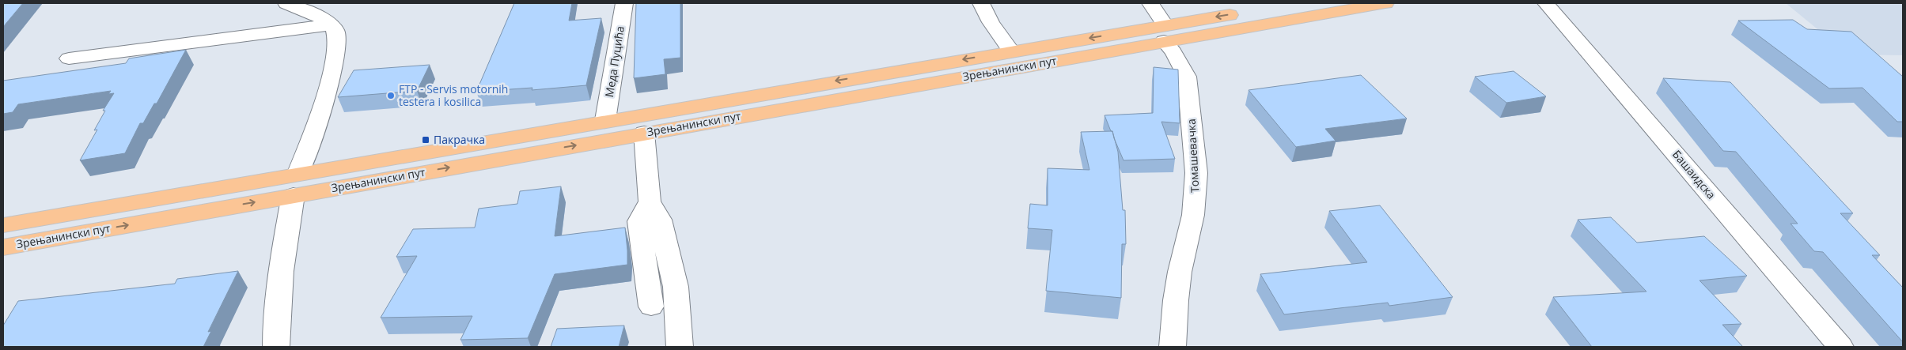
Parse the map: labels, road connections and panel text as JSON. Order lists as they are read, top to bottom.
{
  "streets": {
    "main road": ["Зрењанински пут"],
    "street": ["Меда Пуцића", "Томашевачка", "Башаидска"]
  },
  "crossings": [
    ["Меда Пуцића", "Зрењанински пут"],
    ["Зрењанински пут", "Томашевачка"]
  ],
  "places": {
    "other": ["FTP - Servis motornih testera i kosilica"],
    "transit": ["Пакрачка"]
  }
}
